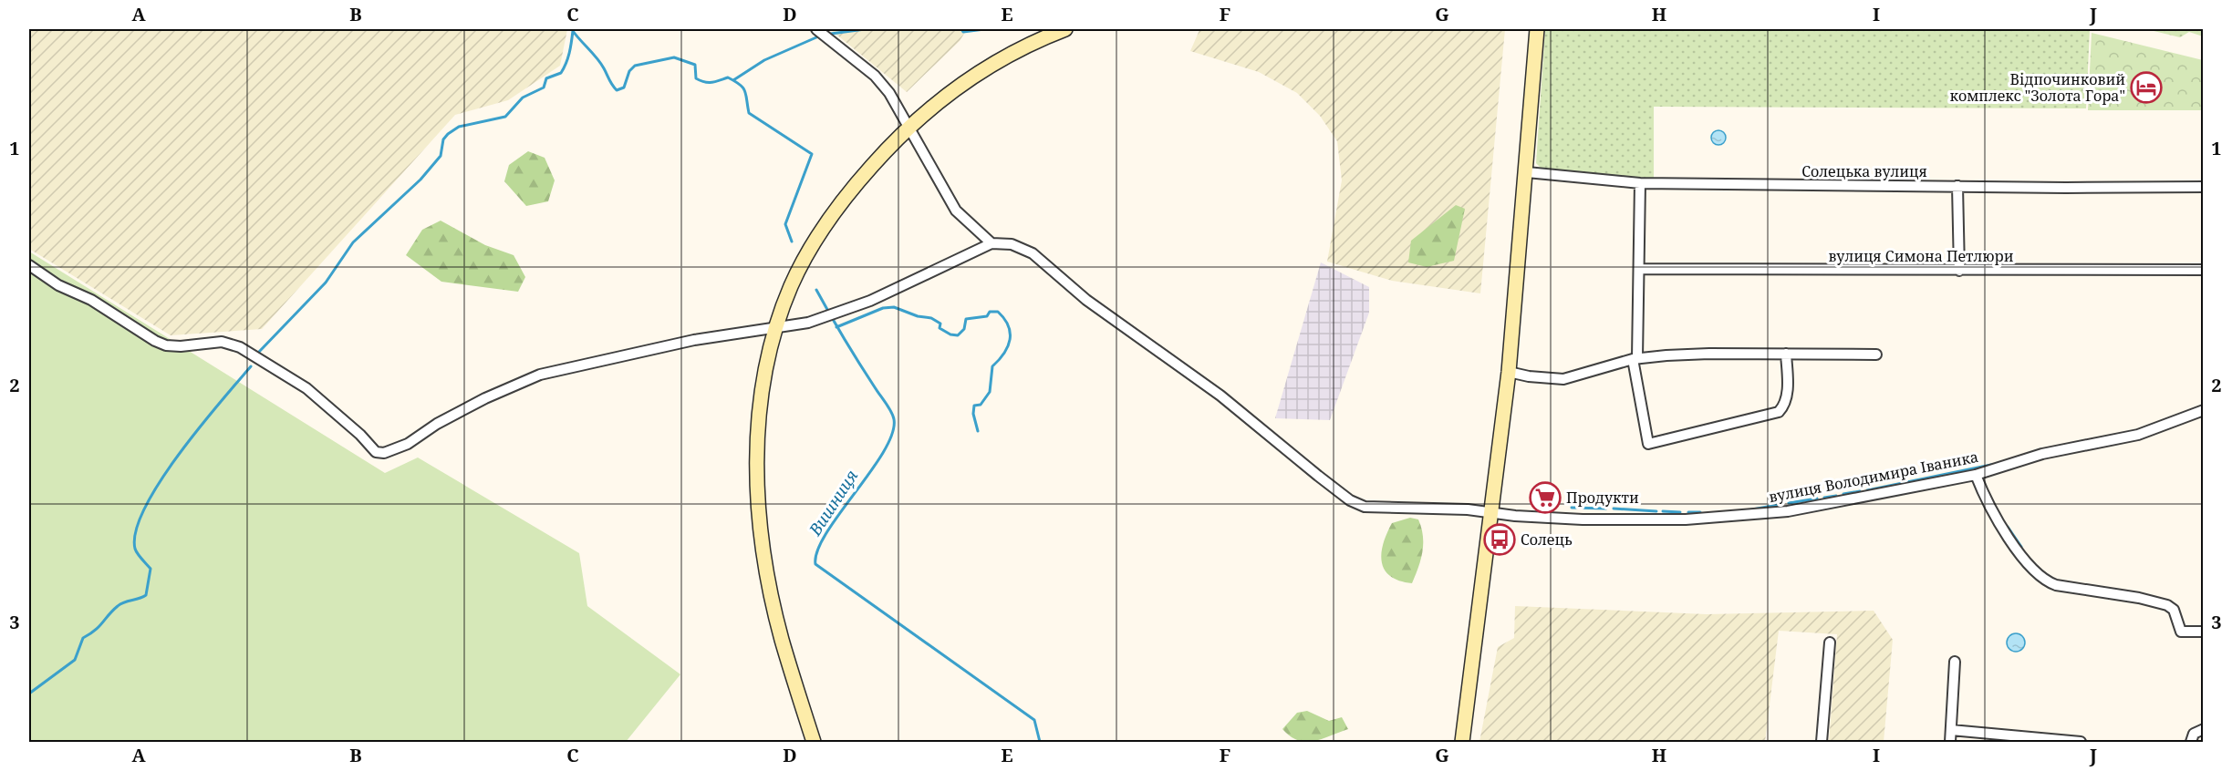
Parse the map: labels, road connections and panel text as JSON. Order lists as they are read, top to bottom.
{
  "streets": {
    "street": ["Солецька вулиця", "вулиця Симона Петлюри", "вулиця Володимира Іваника"]
  },
  "water": ["Вишниця"],
  "places": {
    "hotel": ["Відпочинковий комплекс \"Золота Гора\""],
    "supermarket": ["Продукти"],
    "bus stop": ["Солець"]
  },
  "grid": {
    "columns": [
      "A",
      "B",
      "C",
      "D",
      "E",
      "F",
      "G",
      "H",
      "I",
      "J"
    ],
    "rows": ["1", "2", "3"]
  }
}
